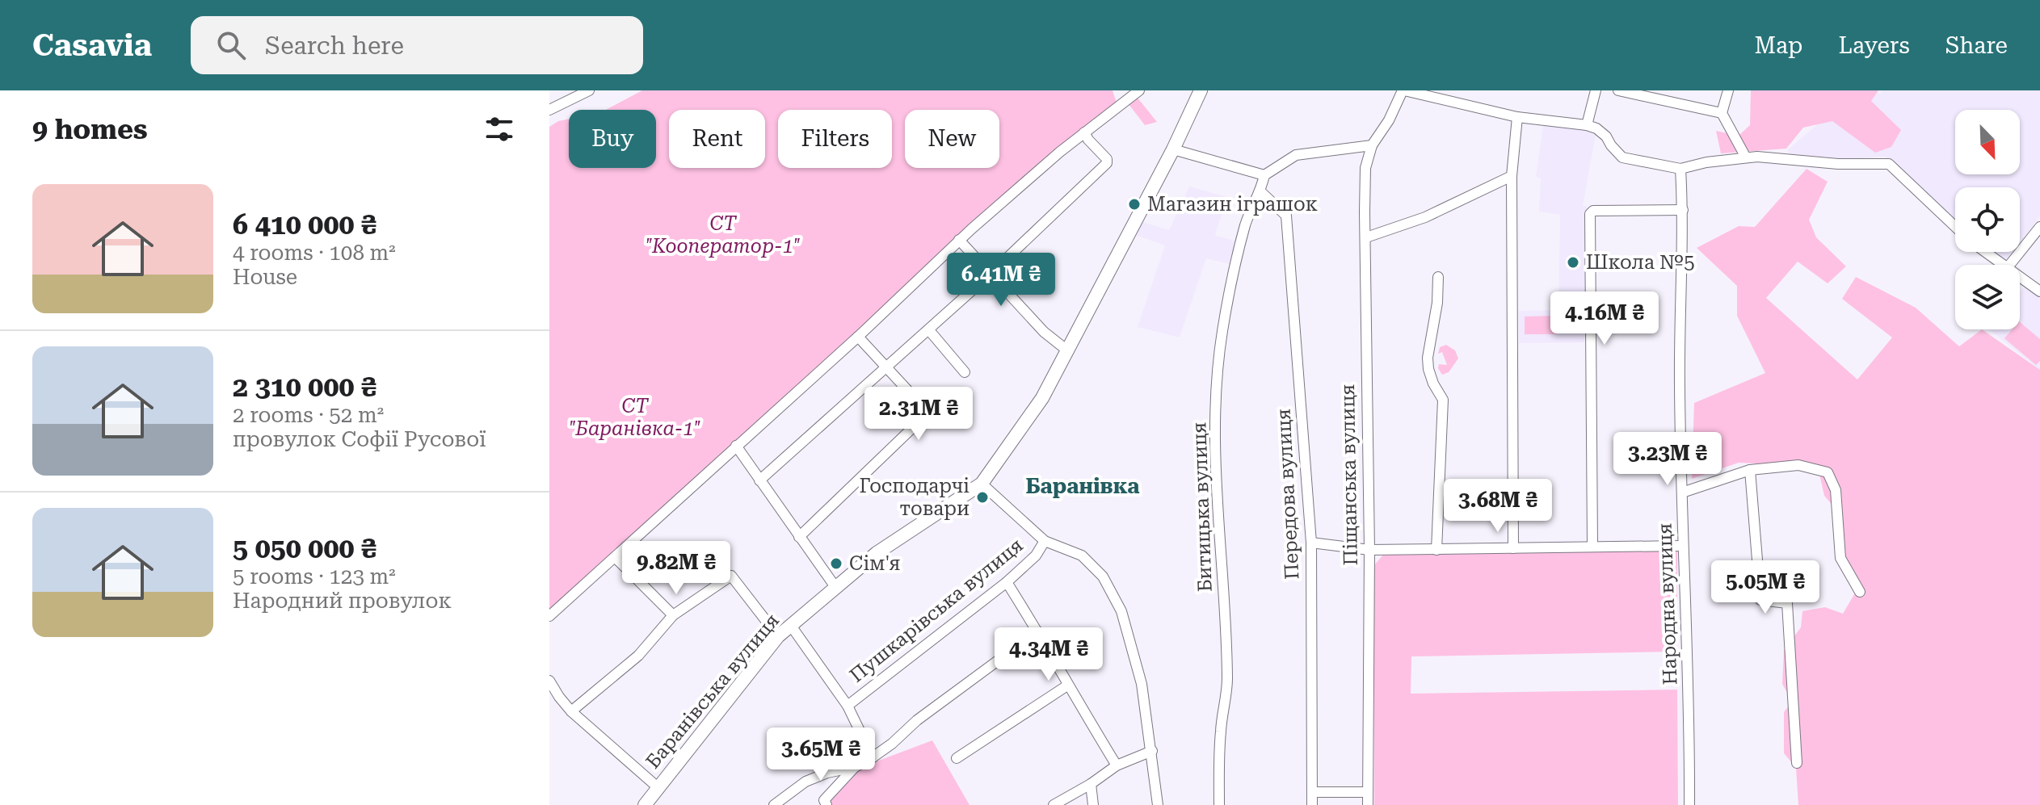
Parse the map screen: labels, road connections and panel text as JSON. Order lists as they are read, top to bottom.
{
  "streets": {
    "main road": ["Баранівська вулиця"],
    "street": [
      "Піщанська вулиця",
      "Передова вулиця",
      "Битицька вулиця",
      "Народна вулиця",
      "Пушкарівська вулиця"
    ]
  },
  "crossings": [
    ["Передова вулиця", "Битицька вулиця"]
  ],
  "districts": ["Баранівка"],
  "parks": ["СТ \"Кооператор-1\"", "СТ \"Баранівка-1\""],
  "places": [
    "Магазин іграшок",
    "Школа №5",
    "Господарчі товари",
    "Сім'я"
  ],
  "north": "bottom right",
  "page": {
    "header": "Casavia",
    "search": "Search here",
    "nav": ["Map", "Layers", "Share"],
    "heading": "9 homes",
    "chip": [
      "Buy",
      "Rent",
      "Filters",
      "New"
    ],
    "list": [
      {
        "name": "6 410 000 ₴",
        "note": "4 rooms · 108 m² · House"
      },
      {
        "name": "2 310 000 ₴",
        "note": "2 rooms · 52 m² · провулок Софії Русової"
      },
      {
        "name": "5 050 000 ₴",
        "note": "5 rooms · 123 m² · Народний провулок"
      }
    ],
    "price": [
      "6.41M ₴",
      "4.16M ₴",
      "2.31M ₴",
      "3.23M ₴",
      "3.68M ₴",
      "9.82M ₴",
      "5.05M ₴",
      "4.34M ₴",
      "3.65M ₴"
    ]
  }
}
